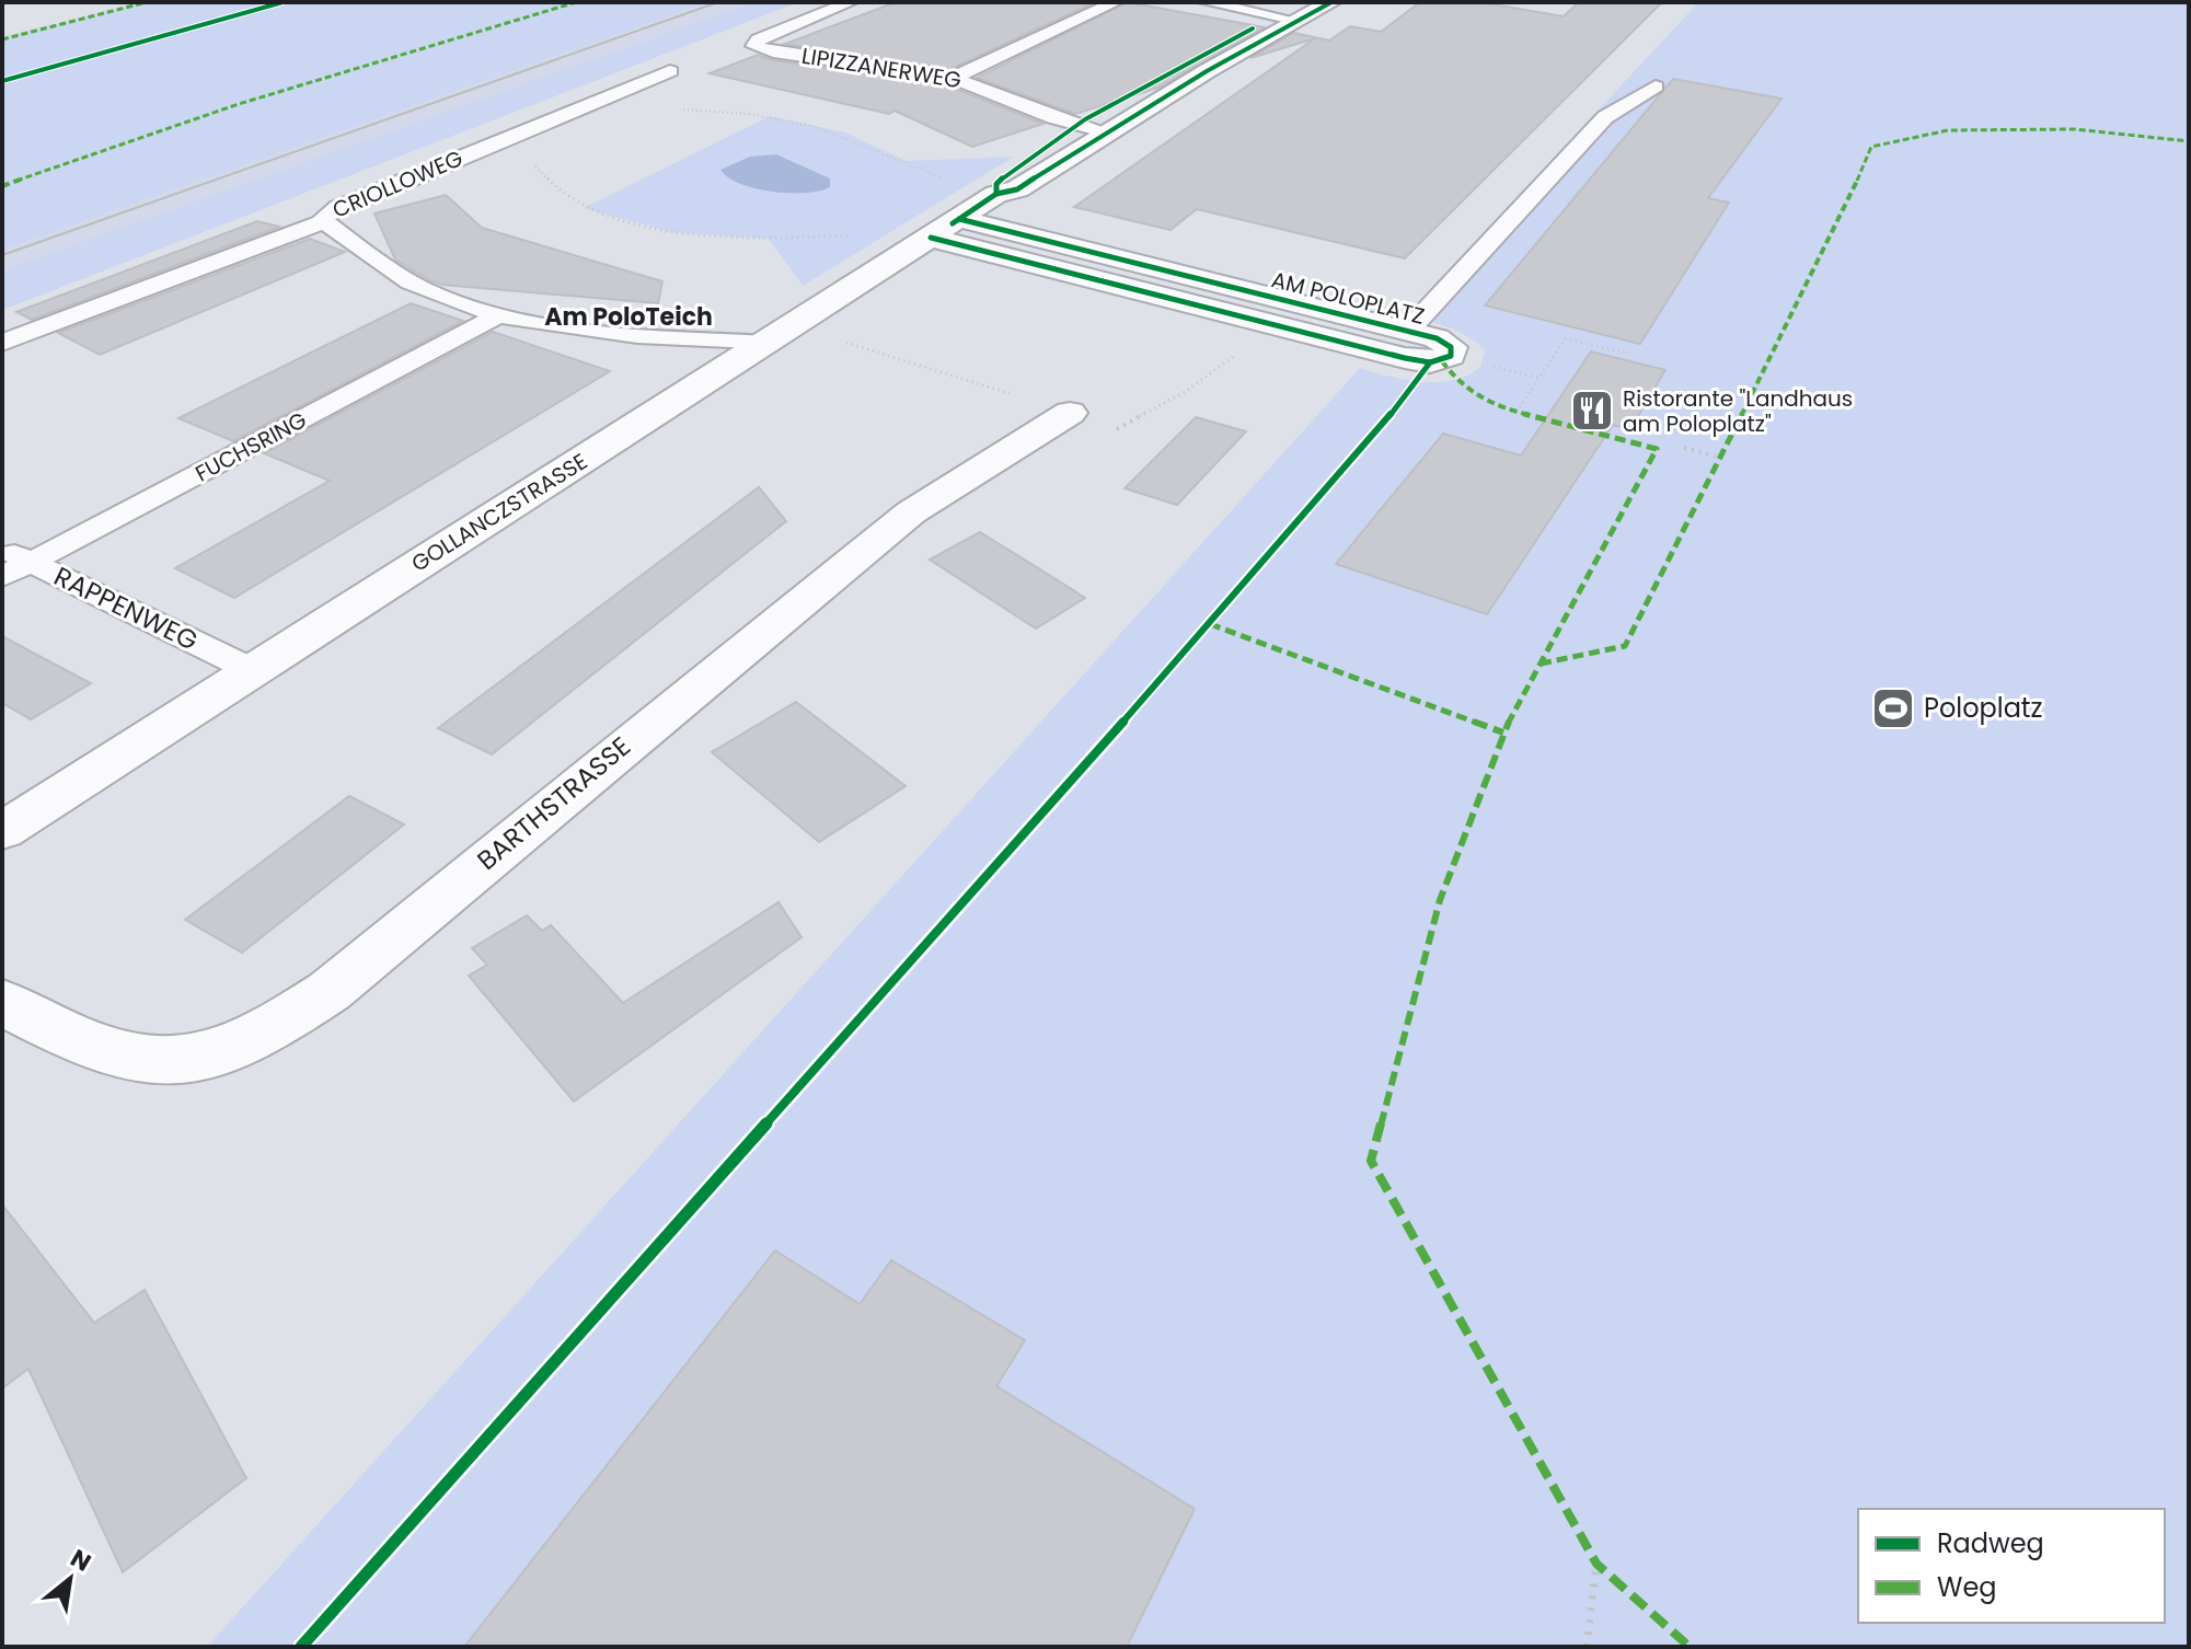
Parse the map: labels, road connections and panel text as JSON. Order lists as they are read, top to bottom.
{
  "streets": {
    "street": ["AM POLOPLATZ", "GOLLANCZSTRASSE", "BARTHSTRASSE"],
    "lane": [
      "LIPIZZANERWEG",
      "CRIOLLOWEG",
      "FUCHSRING",
      "RAPPENWEG"
    ]
  },
  "crossings": [
    ["LIPIZZANERWEG", "GOLLANCZSTRASSE"],
    ["CRIOLLOWEG", "FUCHSRING"],
    ["CRIOLLOWEG", "GOLLANCZSTRASSE"],
    ["AM POLOPLATZ", "GOLLANCZSTRASSE"],
    ["FUCHSRING", "RAPPENWEG"],
    ["GOLLANCZSTRASSE", "RAPPENWEG"]
  ],
  "districts": ["Am PoloTeich"],
  "places": {
    "restaurant": ["Ristorante \"Landhaus am Poloplatz\""],
    "sports": ["Poloplatz"]
  },
  "legend": ["Radweg", "Weg"],
  "north": "top right"
}
